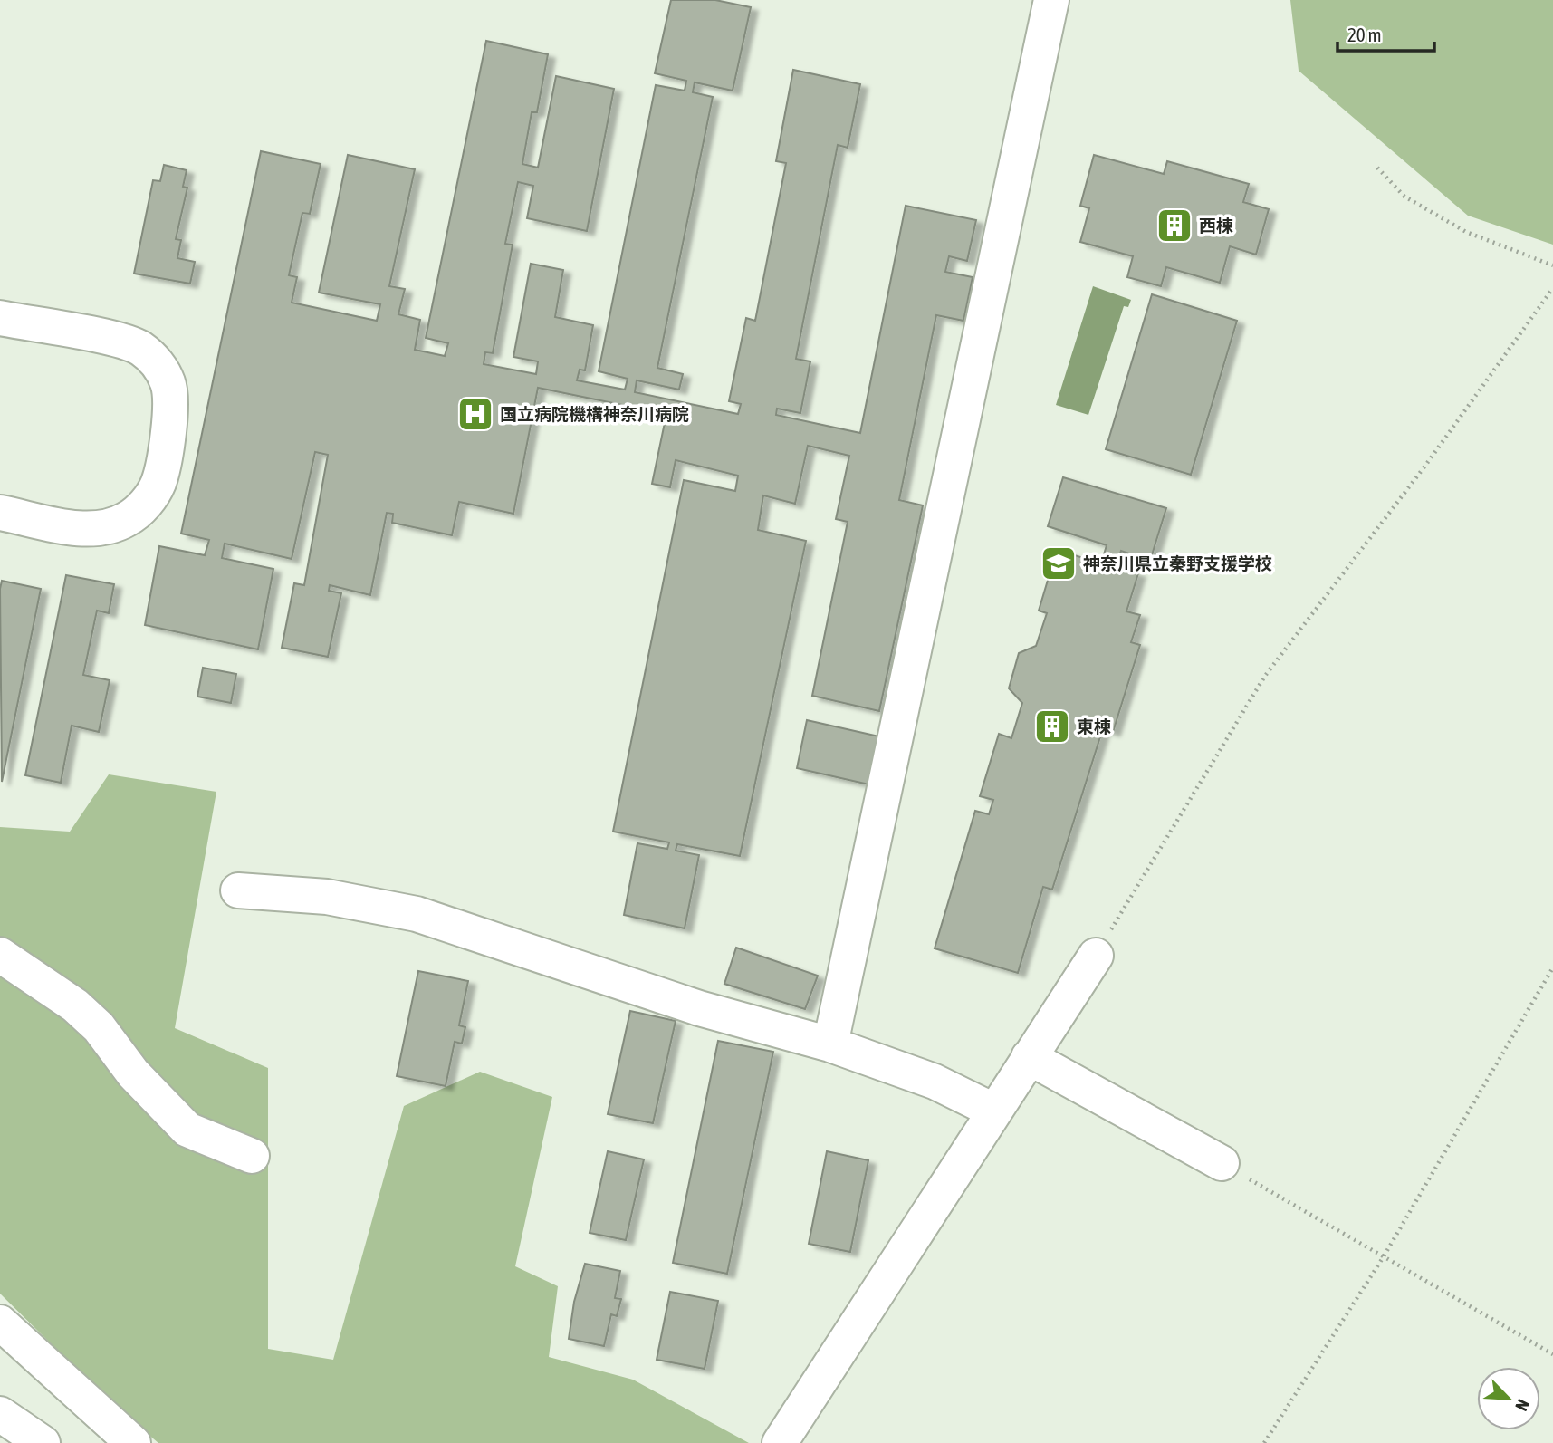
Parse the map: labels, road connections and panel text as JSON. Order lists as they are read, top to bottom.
{
  "places": {
    "building": ["西棟", "東棟"],
    "hospital": ["国立病院機構神奈川病院"],
    "school or university": ["神奈川県立秦野支援学校"]
  },
  "scale_bar": "20 m",
  "north": "bottom right"
}
